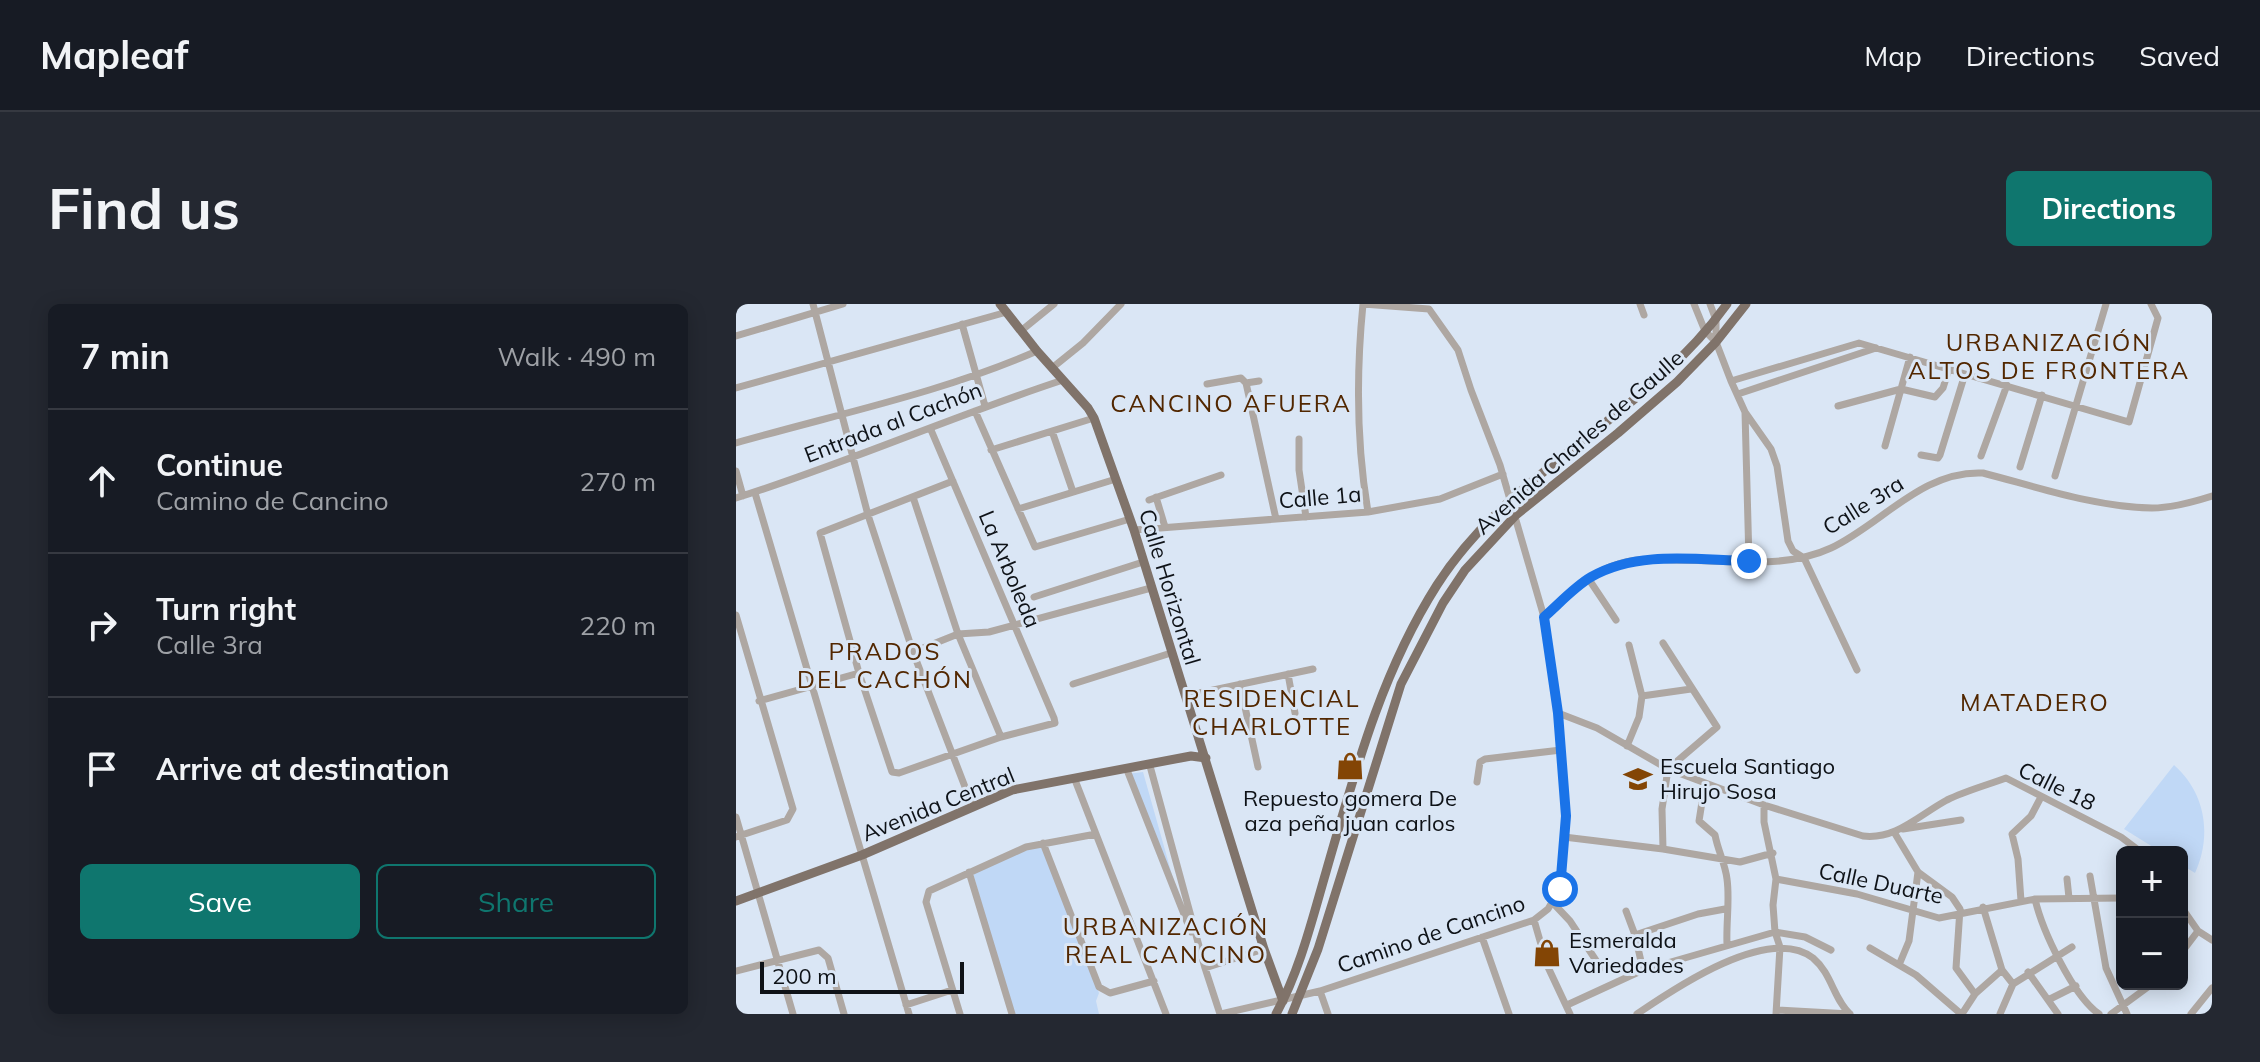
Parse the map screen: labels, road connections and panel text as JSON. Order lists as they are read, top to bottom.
{
  "streets": {
    "main road": ["Avenida Charles de Gaulle", "Calle Horizontal", "Avenida Central"],
    "street": [
      "Entrada al Cachón",
      "Calle 1a",
      "Calle 3ra",
      "La Arboleda",
      "Calle 18",
      "Calle Duarte",
      "Camino de Cancino"
    ]
  },
  "crossings": [
    ["Entrada al Cachón", "La Arboleda"],
    ["Entrada al Cachón", "Calle Horizontal"],
    ["Avenida Charles de Gaulle", "Calle Horizontal"],
    ["Avenida Charles de Gaulle", "Camino de Cancino"],
    ["Calle 1a", "Calle Horizontal"],
    ["Calle 1a", "Camino de Cancino"],
    ["Calle 3ra", "Camino de Cancino"],
    ["Calle Horizontal", "Avenida Central"],
    ["Calle Horizontal", "Camino de Cancino"],
    ["Calle 18", "Camino de Cancino"]
  ],
  "districts": [
    "URBANIZACIÓN ALTOS DE FRONTERA",
    "CANCINO AFUERA",
    "PRADOS DEL CACHÓN",
    "RESIDENCIAL CHARLOTTE",
    "MATADERO",
    "URBANIZACIÓN REAL CANCINO"
  ],
  "places": {
    "shop": ["Repuesto gomera De aza peña juan carlos", "Esmeralda Variedades"],
    "school or university": ["Escuela Santiago Hirujo Sosa"]
  },
  "scale_bar": "200 m",
  "page": {
    "header": "Mapleaf",
    "nav": ["Map", "Directions", "Saved"],
    "buttons": [
      "Directions",
      ["Save", "Share"]
    ],
    "title": "Find us",
    "heading": ["7 min", "Walk · 490 m"],
    "list": [
      ["Continue", "Camino de Cancino", "270 m"],
      ["Turn right", "Calle 3ra", "220 m"],
      "Arrive at destination"
    ],
    "map_buttons": ["+", "−"],
    "scale": "200 m"
  }
}
